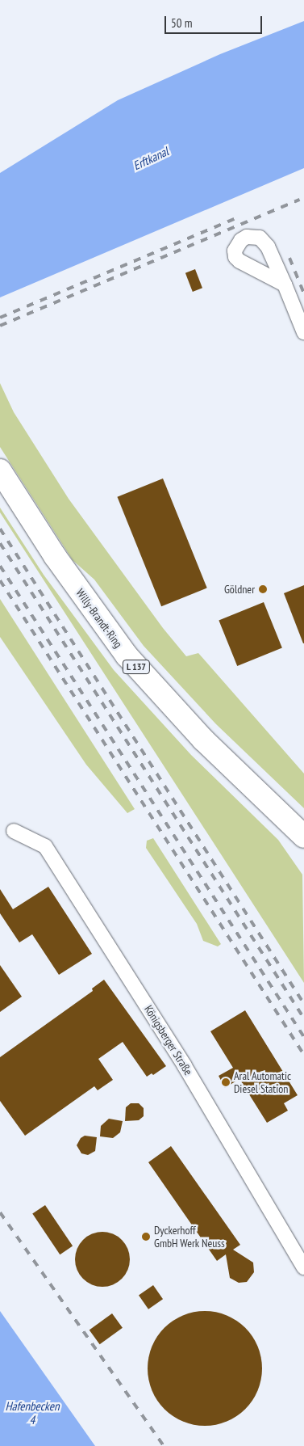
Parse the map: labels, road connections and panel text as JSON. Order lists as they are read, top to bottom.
{
  "streets": {
    "main road": ["Willy-Brandt-Ring", "L 137"],
    "street": ["Königsberger Straße"]
  },
  "water": ["Erftkanal", "Hafenbecken 4"],
  "places": ["Göldner", "Aral Automatic Diesel Station", "Dyckerhoff GmbH Werk Neuss"],
  "scale_bar": "50 m"
}
